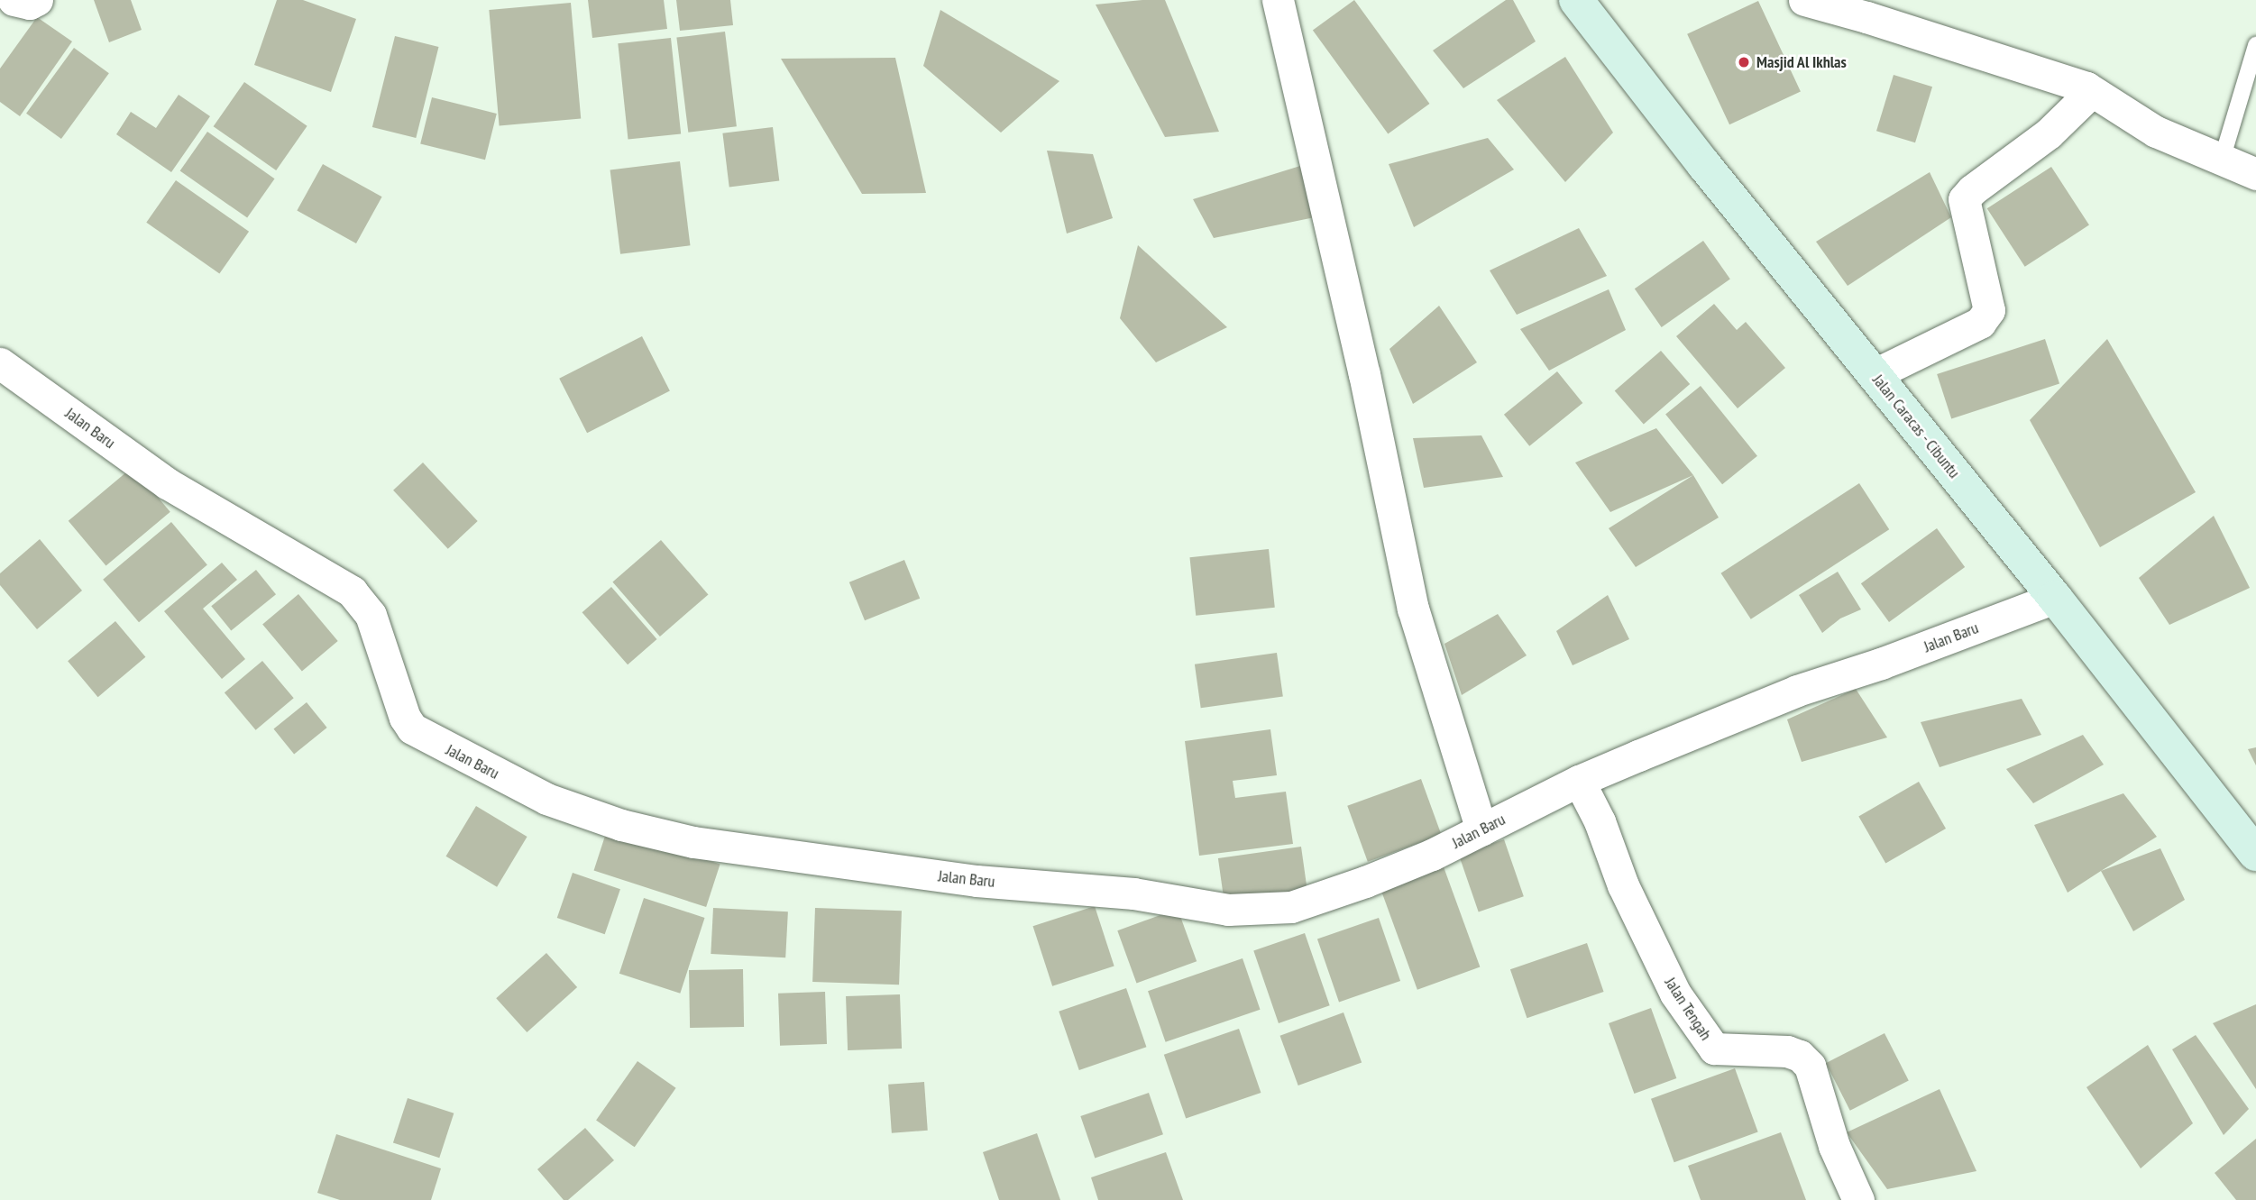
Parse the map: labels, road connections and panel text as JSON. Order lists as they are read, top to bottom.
{
  "streets": {
    "street": ["Jalan Caracas - Cibuntu", "Jalan Baru", "Jalan Tengah"]
  },
  "crossings": [
    ["Jalan Caracas - Cibuntu", "Jalan Baru"],
    ["Jalan Baru", "Jalan Tengah"]
  ],
  "places": ["Masjid Al Ikhlas"]
}
